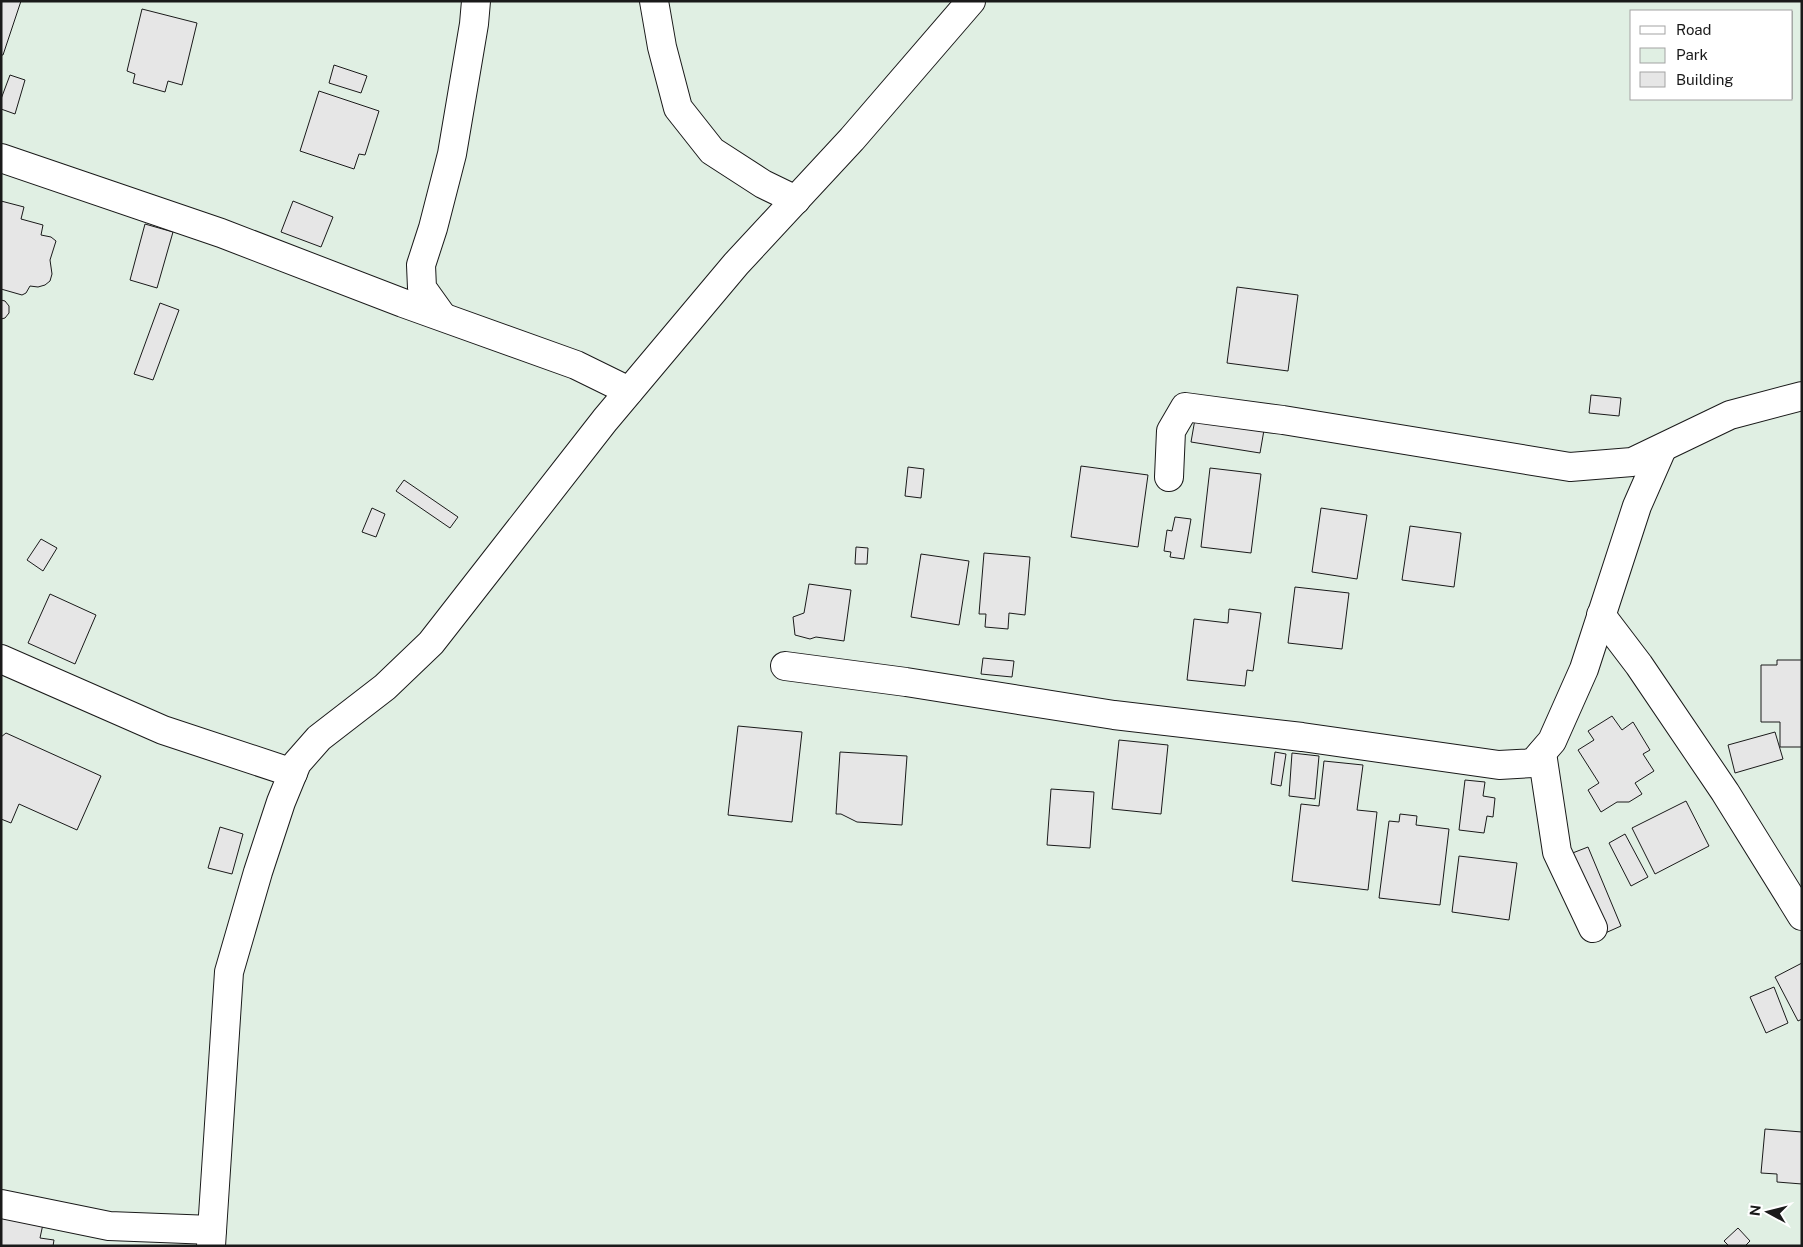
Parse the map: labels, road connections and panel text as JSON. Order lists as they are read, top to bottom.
{
  "legend": ["Road", "Park", "Building"],
  "north": "left"
}
